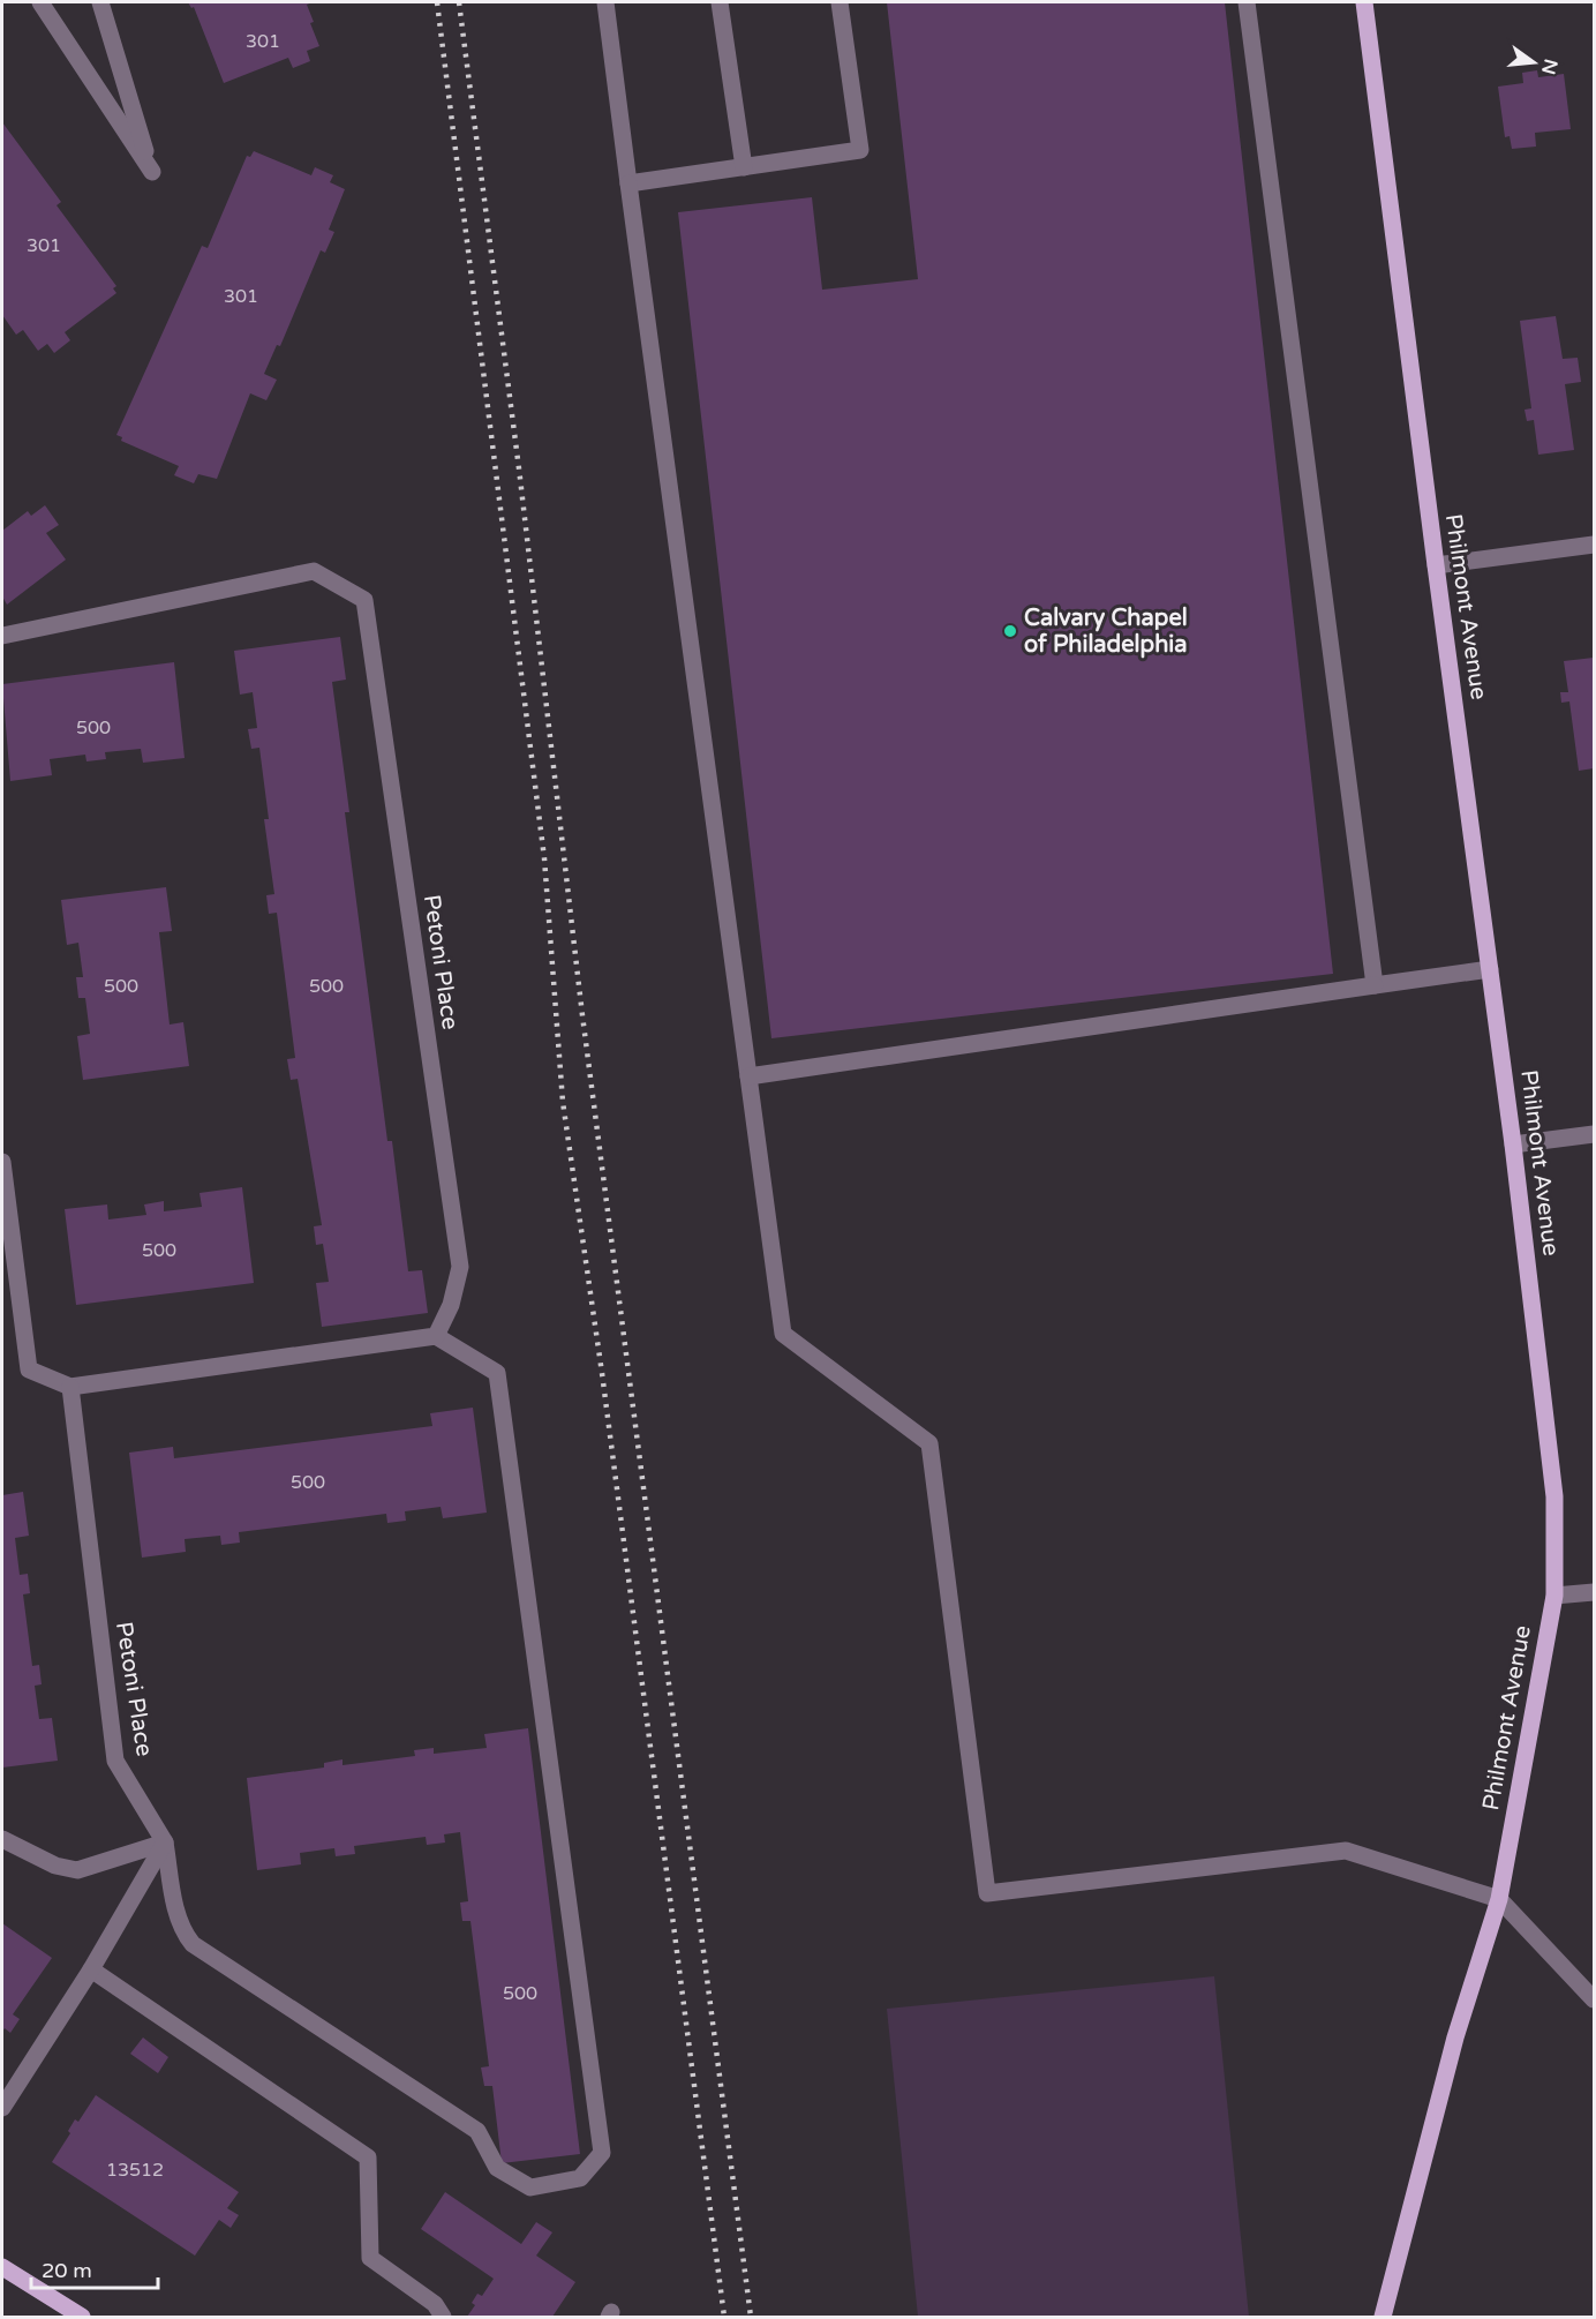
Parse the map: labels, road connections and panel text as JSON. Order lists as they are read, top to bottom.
{
  "streets": {
    "main road": ["Philmont Avenue"],
    "street": ["Petoni Place"]
  },
  "places": ["Calvary Chapel of Philadelphia"],
  "house_numbers": [
    "301",
    "301",
    "301",
    "500",
    "500",
    "500",
    "500",
    "500",
    "500",
    "13512"
  ],
  "scale_bar": "20 m",
  "north": "right"
}
